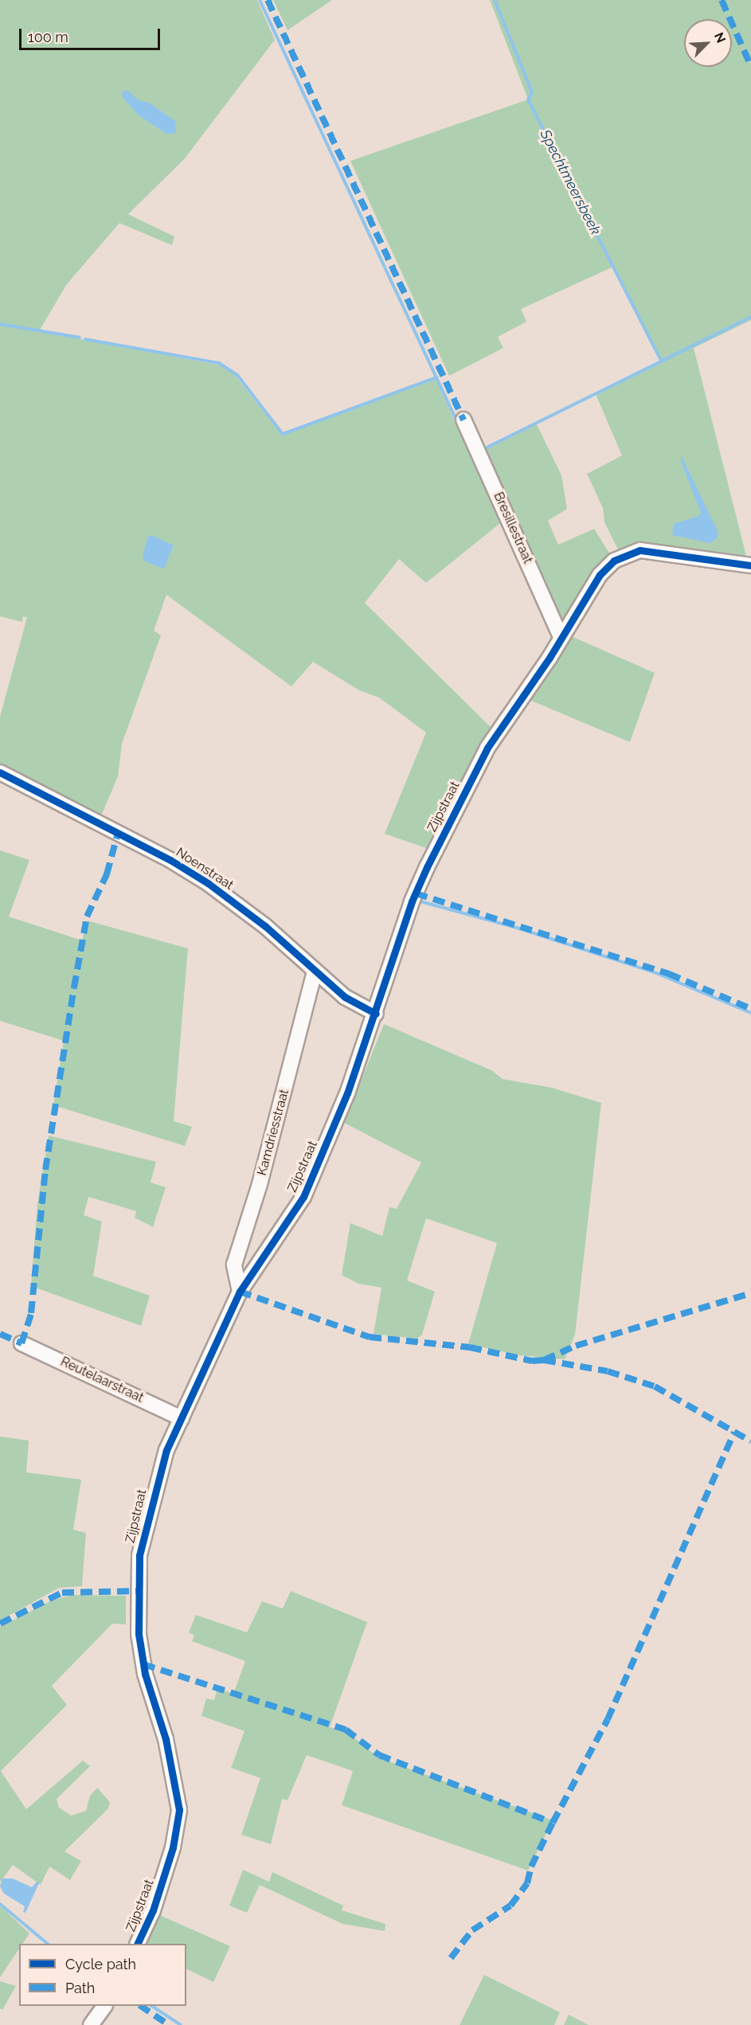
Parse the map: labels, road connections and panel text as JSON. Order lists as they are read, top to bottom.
{
  "streets": {
    "street": [
      "Bresillestraat",
      "Zijpstraat",
      "Noenstraat",
      "Kamdriesstraat",
      "Reutelaarstraat"
    ]
  },
  "crossings": [
    ["Bresillestraat", "Zijpstraat"],
    ["Zijpstraat", "Noenstraat"],
    ["Zijpstraat", "Kamdriesstraat"],
    ["Zijpstraat", "Reutelaarstraat"],
    ["Noenstraat", "Kamdriesstraat"]
  ],
  "water": ["Spechtmeersbeek"],
  "legend": ["Cycle path", "Path"],
  "scale_bar": "100 m",
  "north": "top right"
}
